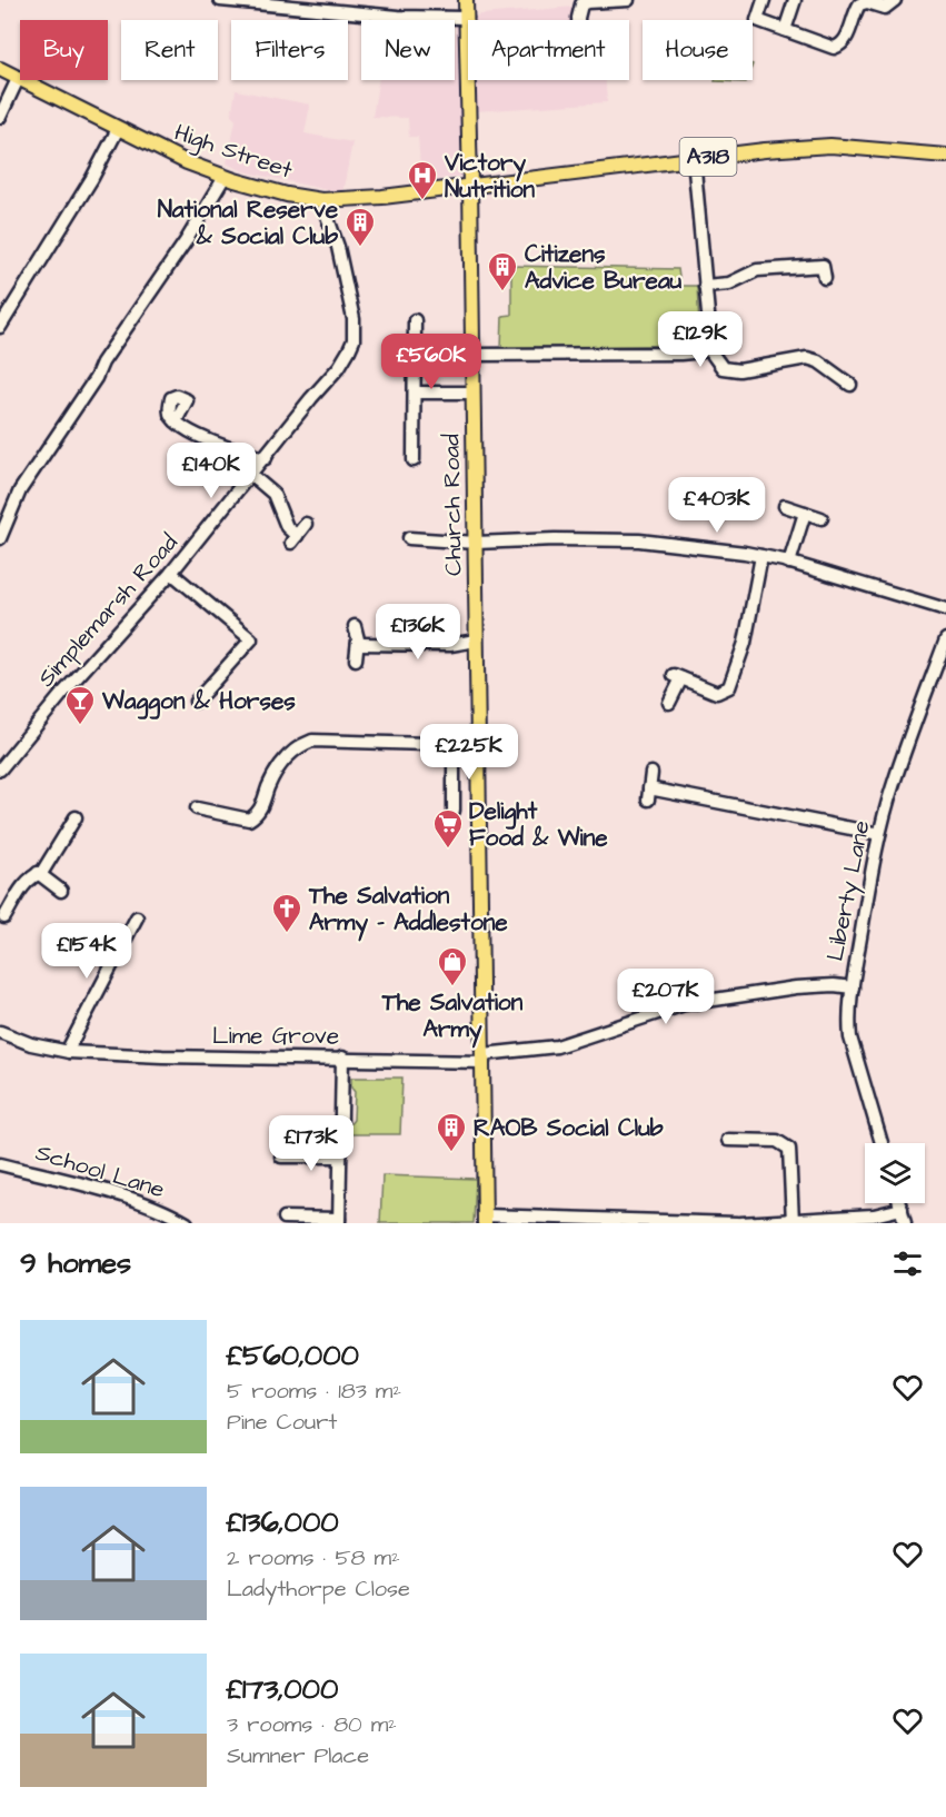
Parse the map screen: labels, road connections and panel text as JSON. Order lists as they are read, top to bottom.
{
  "streets": {
    "main road": ["High Street", "A318", "Church Road"],
    "street": [
      "Simplemarsh Road",
      "Liberty Lane",
      "Lime Grove",
      "School Lane"
    ]
  },
  "crossings": [
    ["High Street", "A318"],
    ["High Street", "Church Road"],
    ["High Street", "Simplemarsh Road"],
    ["A318", "Church Road"],
    ["Church Road", "Lime Grove"],
    ["Liberty Lane", "Lime Grove"]
  ],
  "places": {
    "hospital": ["Victory Nutrition"],
    "building": ["National Reserve & Social Club", "Citizens Advice Bureau", "RAOB Social Club"],
    "bar": ["Waggon & Horses"],
    "supermarket": ["Delight Food & Wine"],
    "church": ["The Salvation Army - Addlestone"],
    "shop": ["The Salvation Army"]
  },
  "page": {
    "chip": [
      "Buy",
      "Rent",
      "Filters",
      "New",
      "Apartment",
      "House"
    ],
    "price": [
      "£129K",
      "£560K",
      "£140K",
      "£403K",
      "£136K",
      "£225K",
      "£154K",
      "£207K",
      "£173K"
    ],
    "heading": "9 homes",
    "list": [
      {
        "name": "£560,000",
        "note": "5 rooms · 183 m² · Pine Court"
      },
      {
        "name": "£136,000",
        "note": "2 rooms · 58 m² · Ladythorpe Close"
      },
      {
        "name": "£173,000",
        "note": "3 rooms · 80 m² · Sumner Place"
      }
    ]
  }
}
